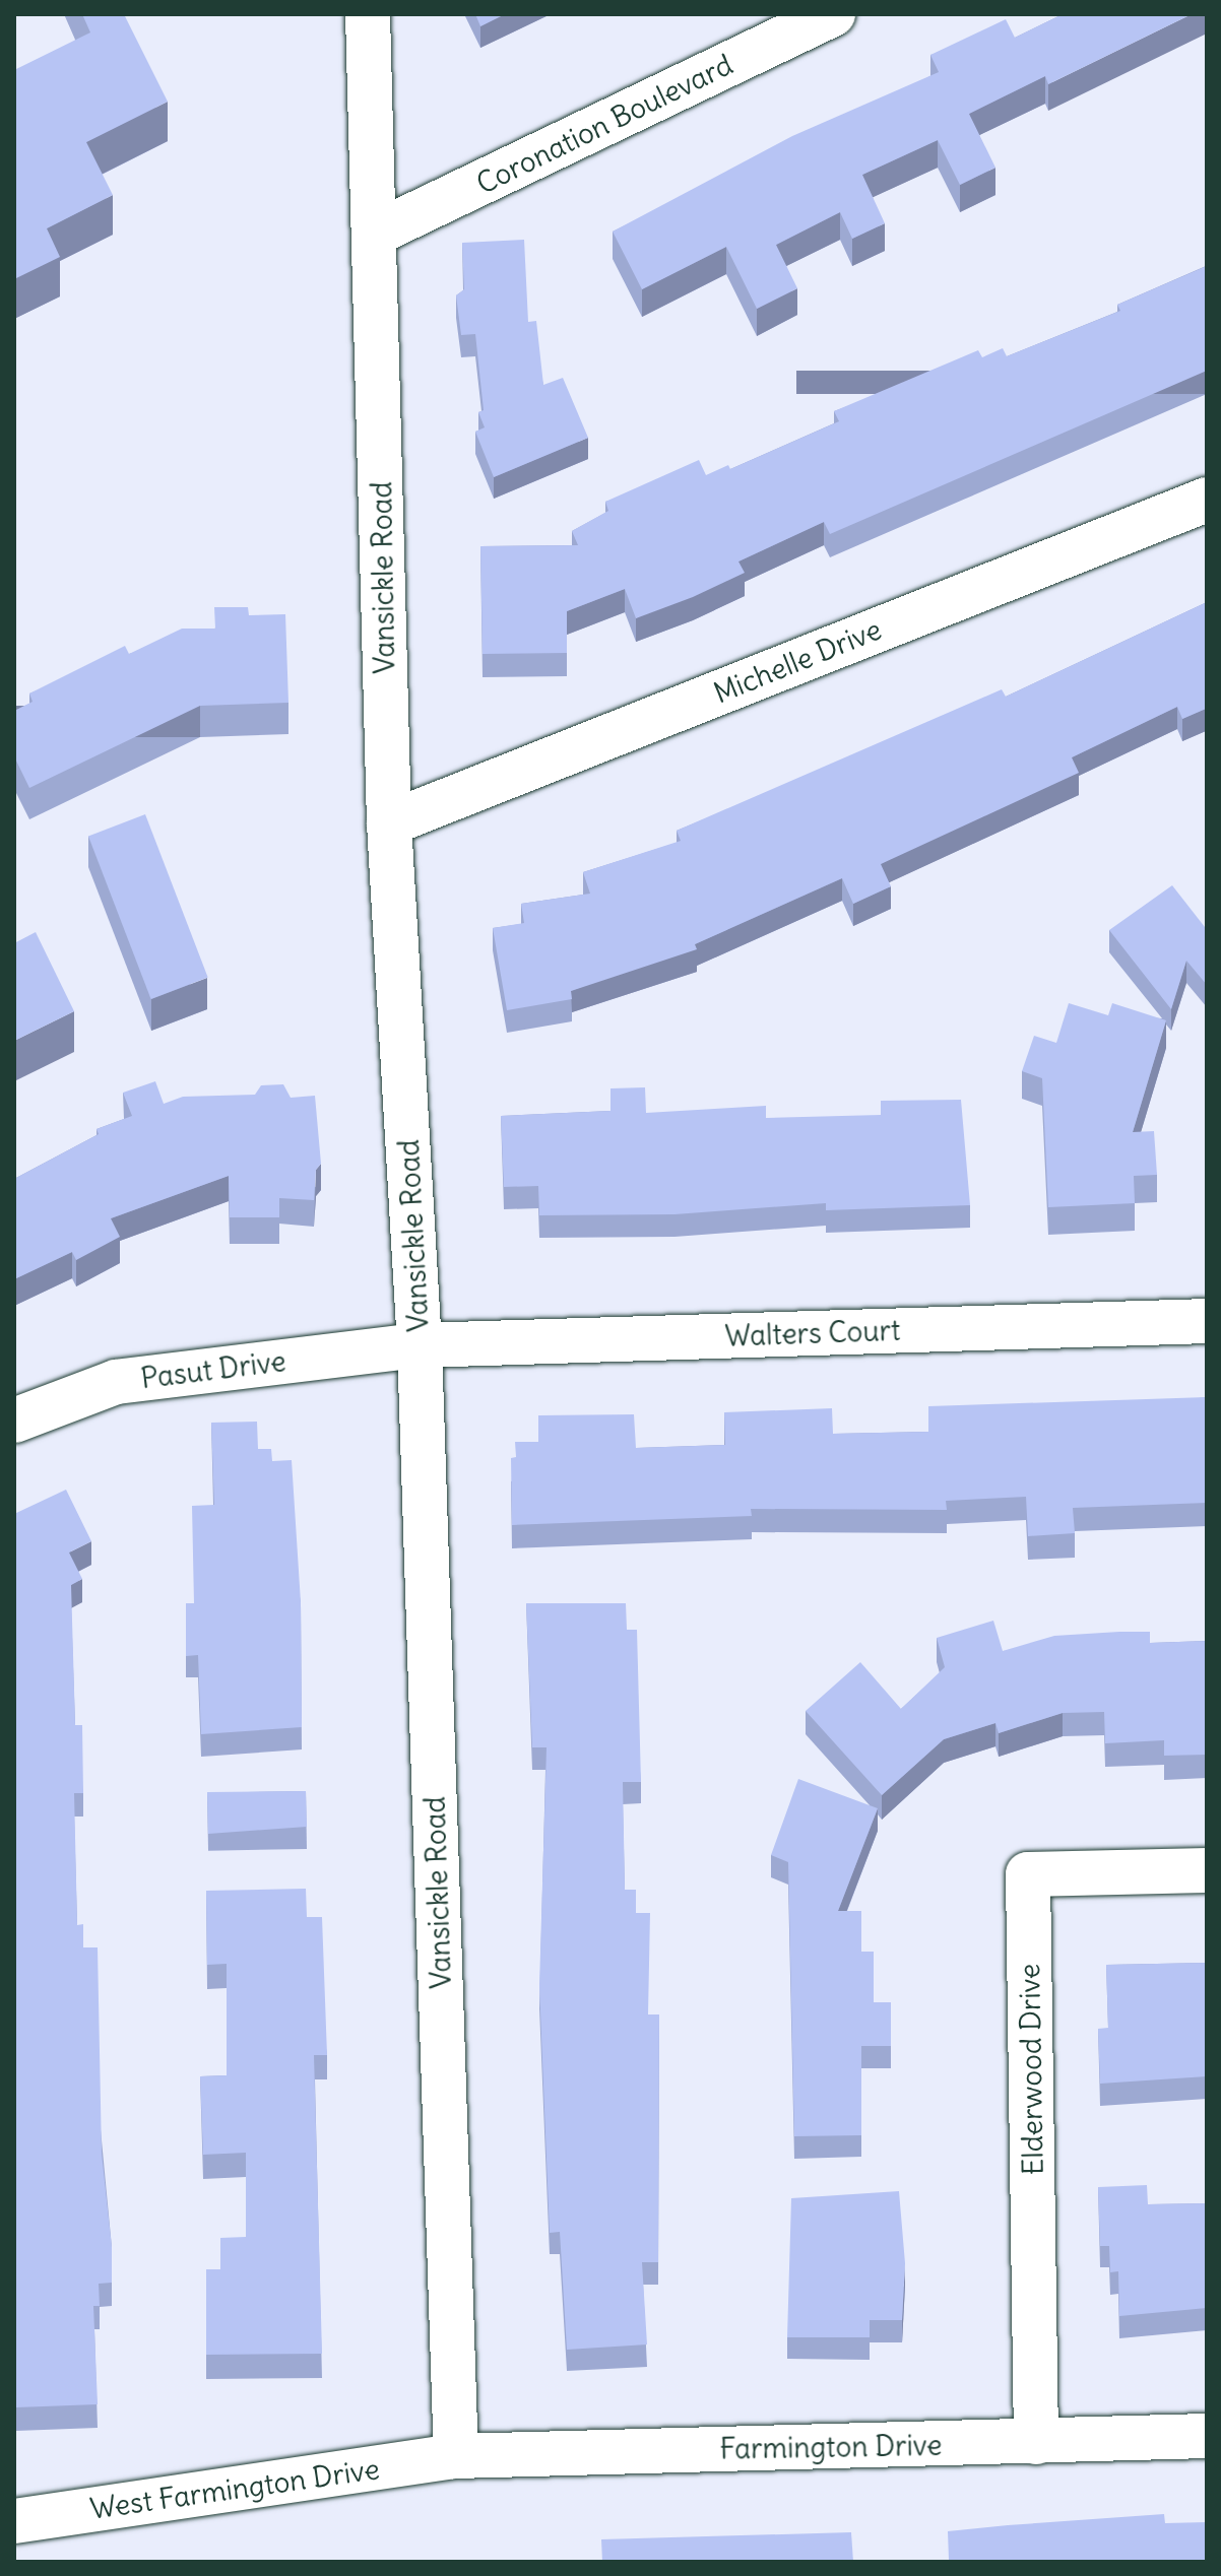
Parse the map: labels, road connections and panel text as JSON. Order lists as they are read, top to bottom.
{
  "streets": {
    "street": [
      "Coronation Boulevard",
      "Vansickle Road",
      "Michelle Drive",
      "Walters Court",
      "Pasut Drive",
      "Elderwood Drive",
      "Farmington Drive",
      "West Farmington Drive"
    ]
  },
  "crossings": [
    ["Coronation Boulevard", "Vansickle Road"],
    ["Vansickle Road", "Michelle Drive"],
    ["Vansickle Road", "Walters Court"],
    ["Vansickle Road", "Pasut Drive"],
    ["Vansickle Road", "Farmington Drive"],
    ["Vansickle Road", "West Farmington Drive"],
    ["Walters Court", "Pasut Drive"],
    ["Elderwood Drive", "Farmington Drive"],
    ["Farmington Drive", "West Farmington Drive"]
  ]
}
